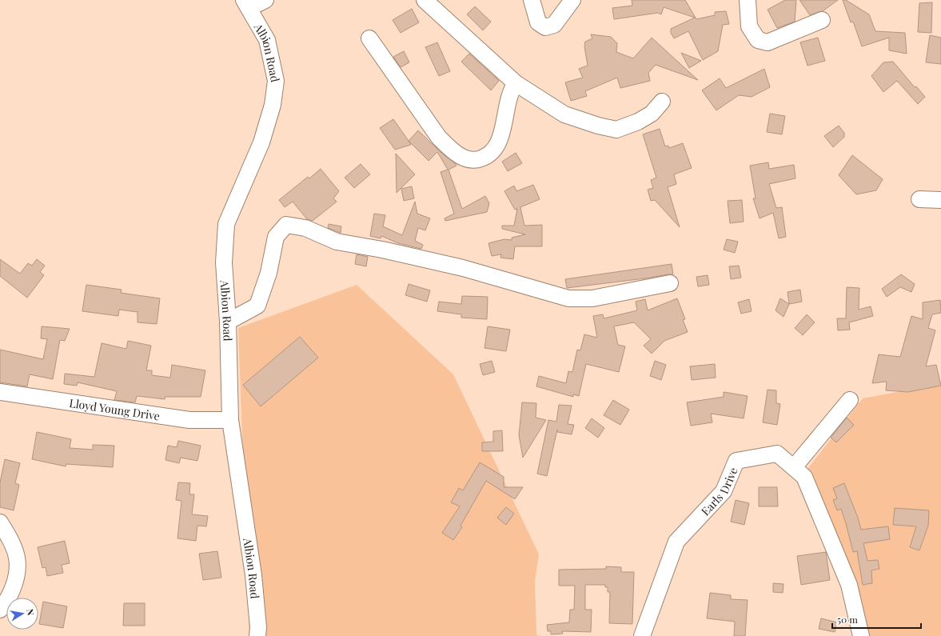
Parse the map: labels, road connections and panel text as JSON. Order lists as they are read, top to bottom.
{
  "streets": {
    "street": ["Albion Road", "Lloyd Young Drive", "Earls Drive"]
  },
  "crossings": [
    ["Albion Road", "Lloyd Young Drive"]
  ],
  "scale_bar": "50 m",
  "north": "right"
}
